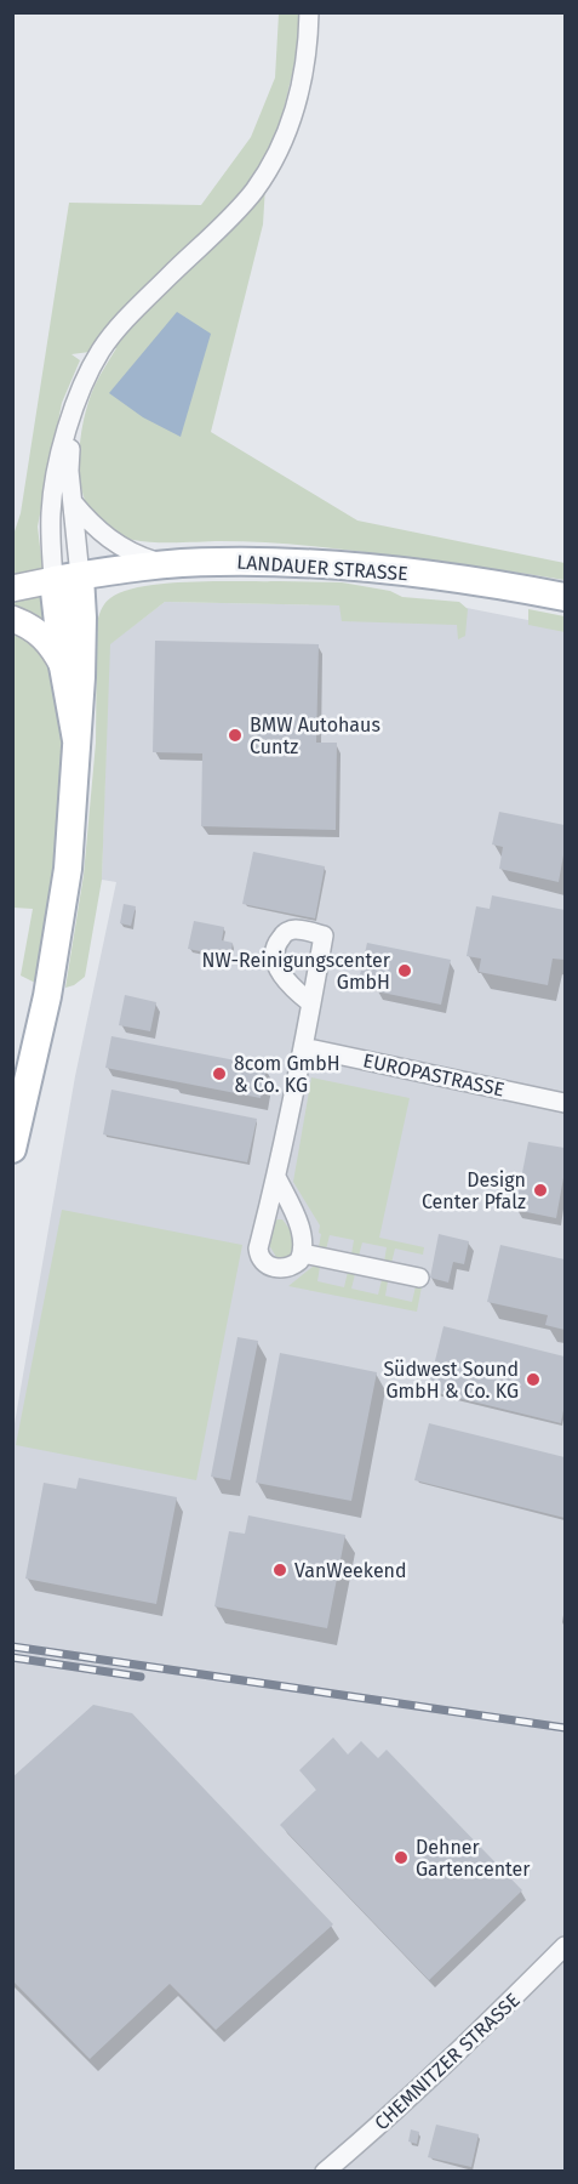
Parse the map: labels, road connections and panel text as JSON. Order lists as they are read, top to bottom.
{
  "streets": {
    "main road": ["LANDAUER STRASSE"],
    "street": ["EUROPASTRASSE", "CHEMNITZER STRASSE"]
  },
  "places": [
    "BMW Autohaus Cuntz",
    "NW-Reinigungscenter GmbH",
    "8com GmbH & Co. KG",
    "Design Center Pfalz",
    "Südwest Sound GmbH & Co. KG",
    "VanWeekend",
    "Dehner Gartencenter"
  ]
}
